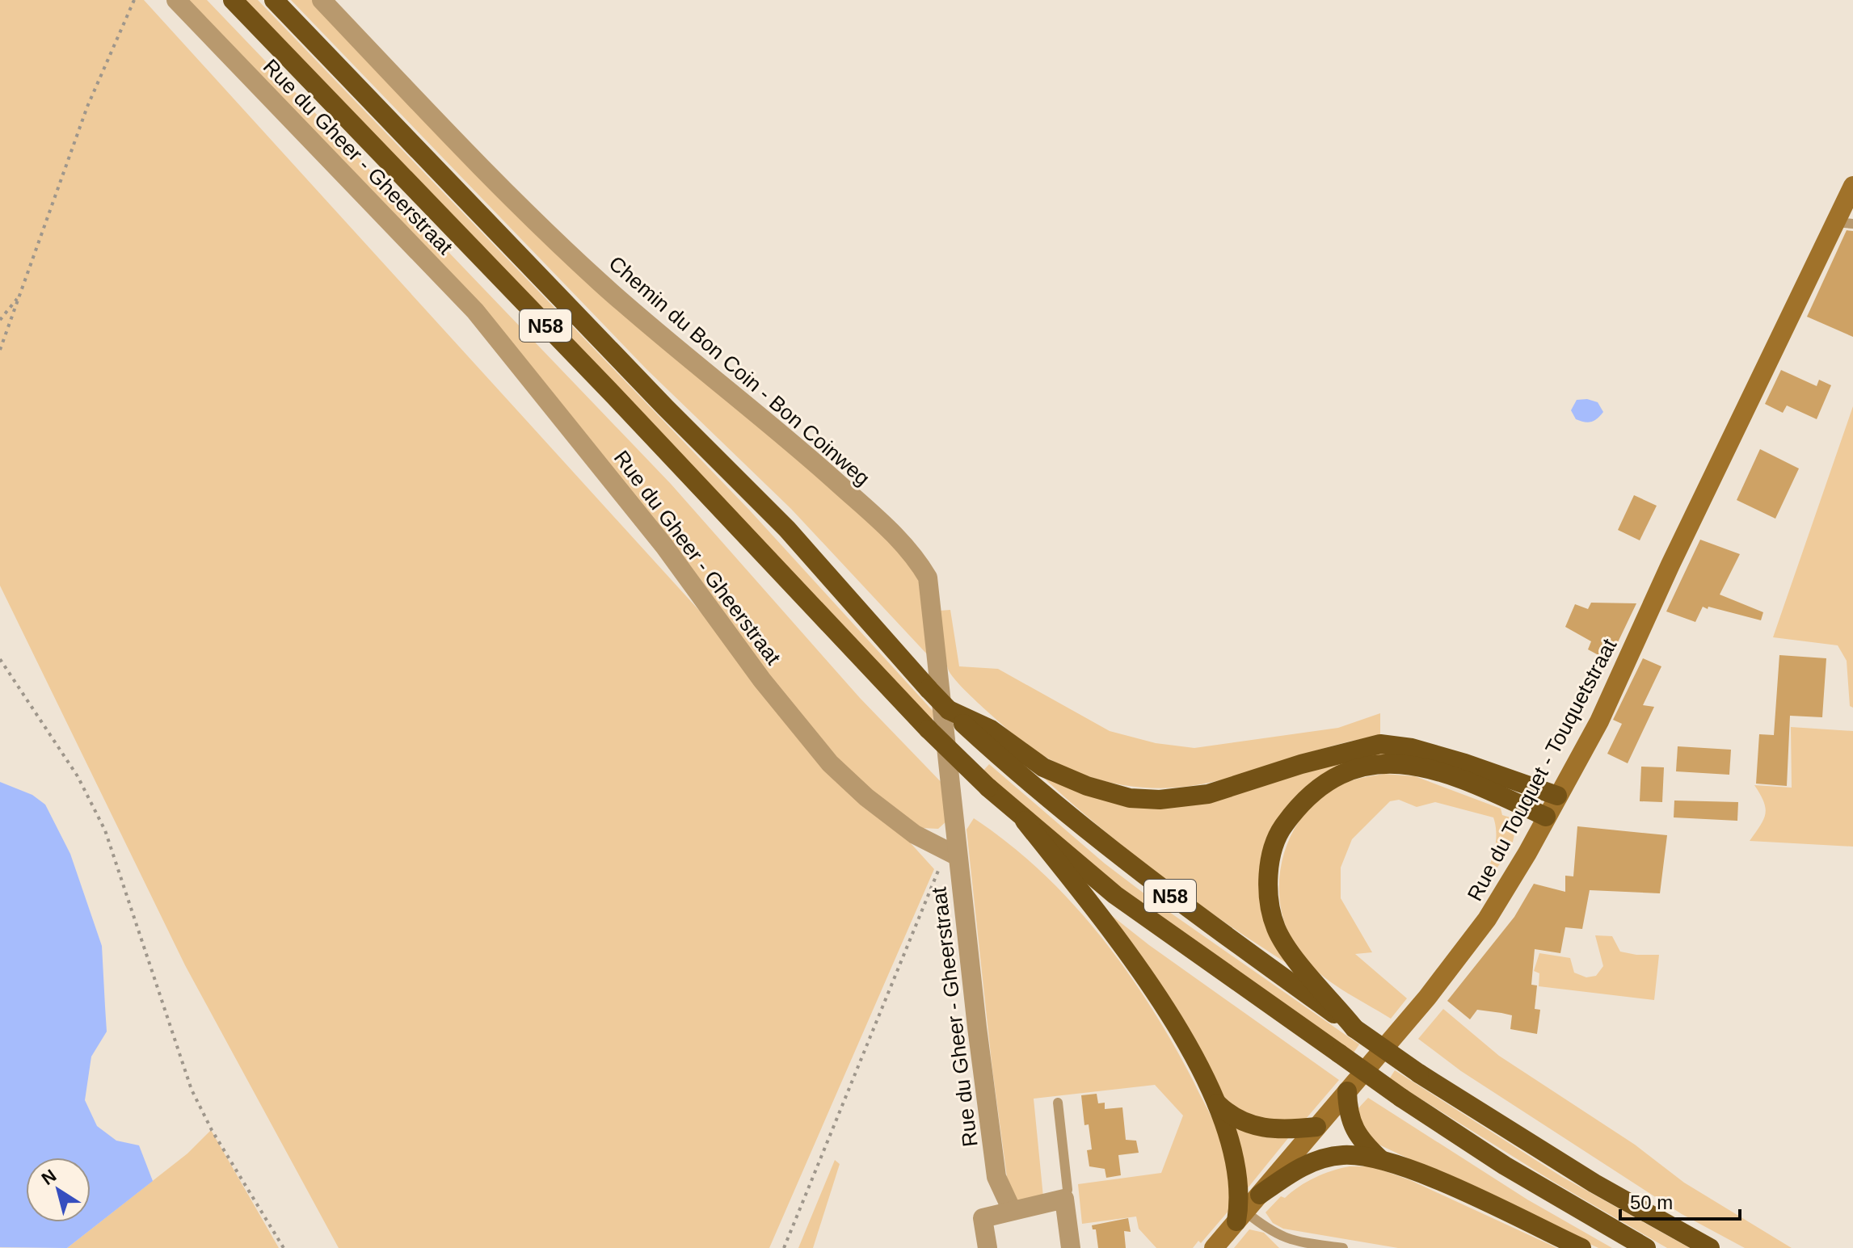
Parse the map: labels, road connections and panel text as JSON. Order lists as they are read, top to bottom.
{
  "streets": {
    "highway": ["N58"],
    "main road": ["Rue du Touquet - Touquetstraat"],
    "street": ["Rue du Gheer - Gheerstraat", "Chemin du Bon Coin - Bon Coinweg"]
  },
  "crossings": [
    ["Rue du Gheer - Gheerstraat", "Chemin du Bon Coin - Bon Coinweg"]
  ],
  "scale_bar": "50 m",
  "north": "top left"
}
